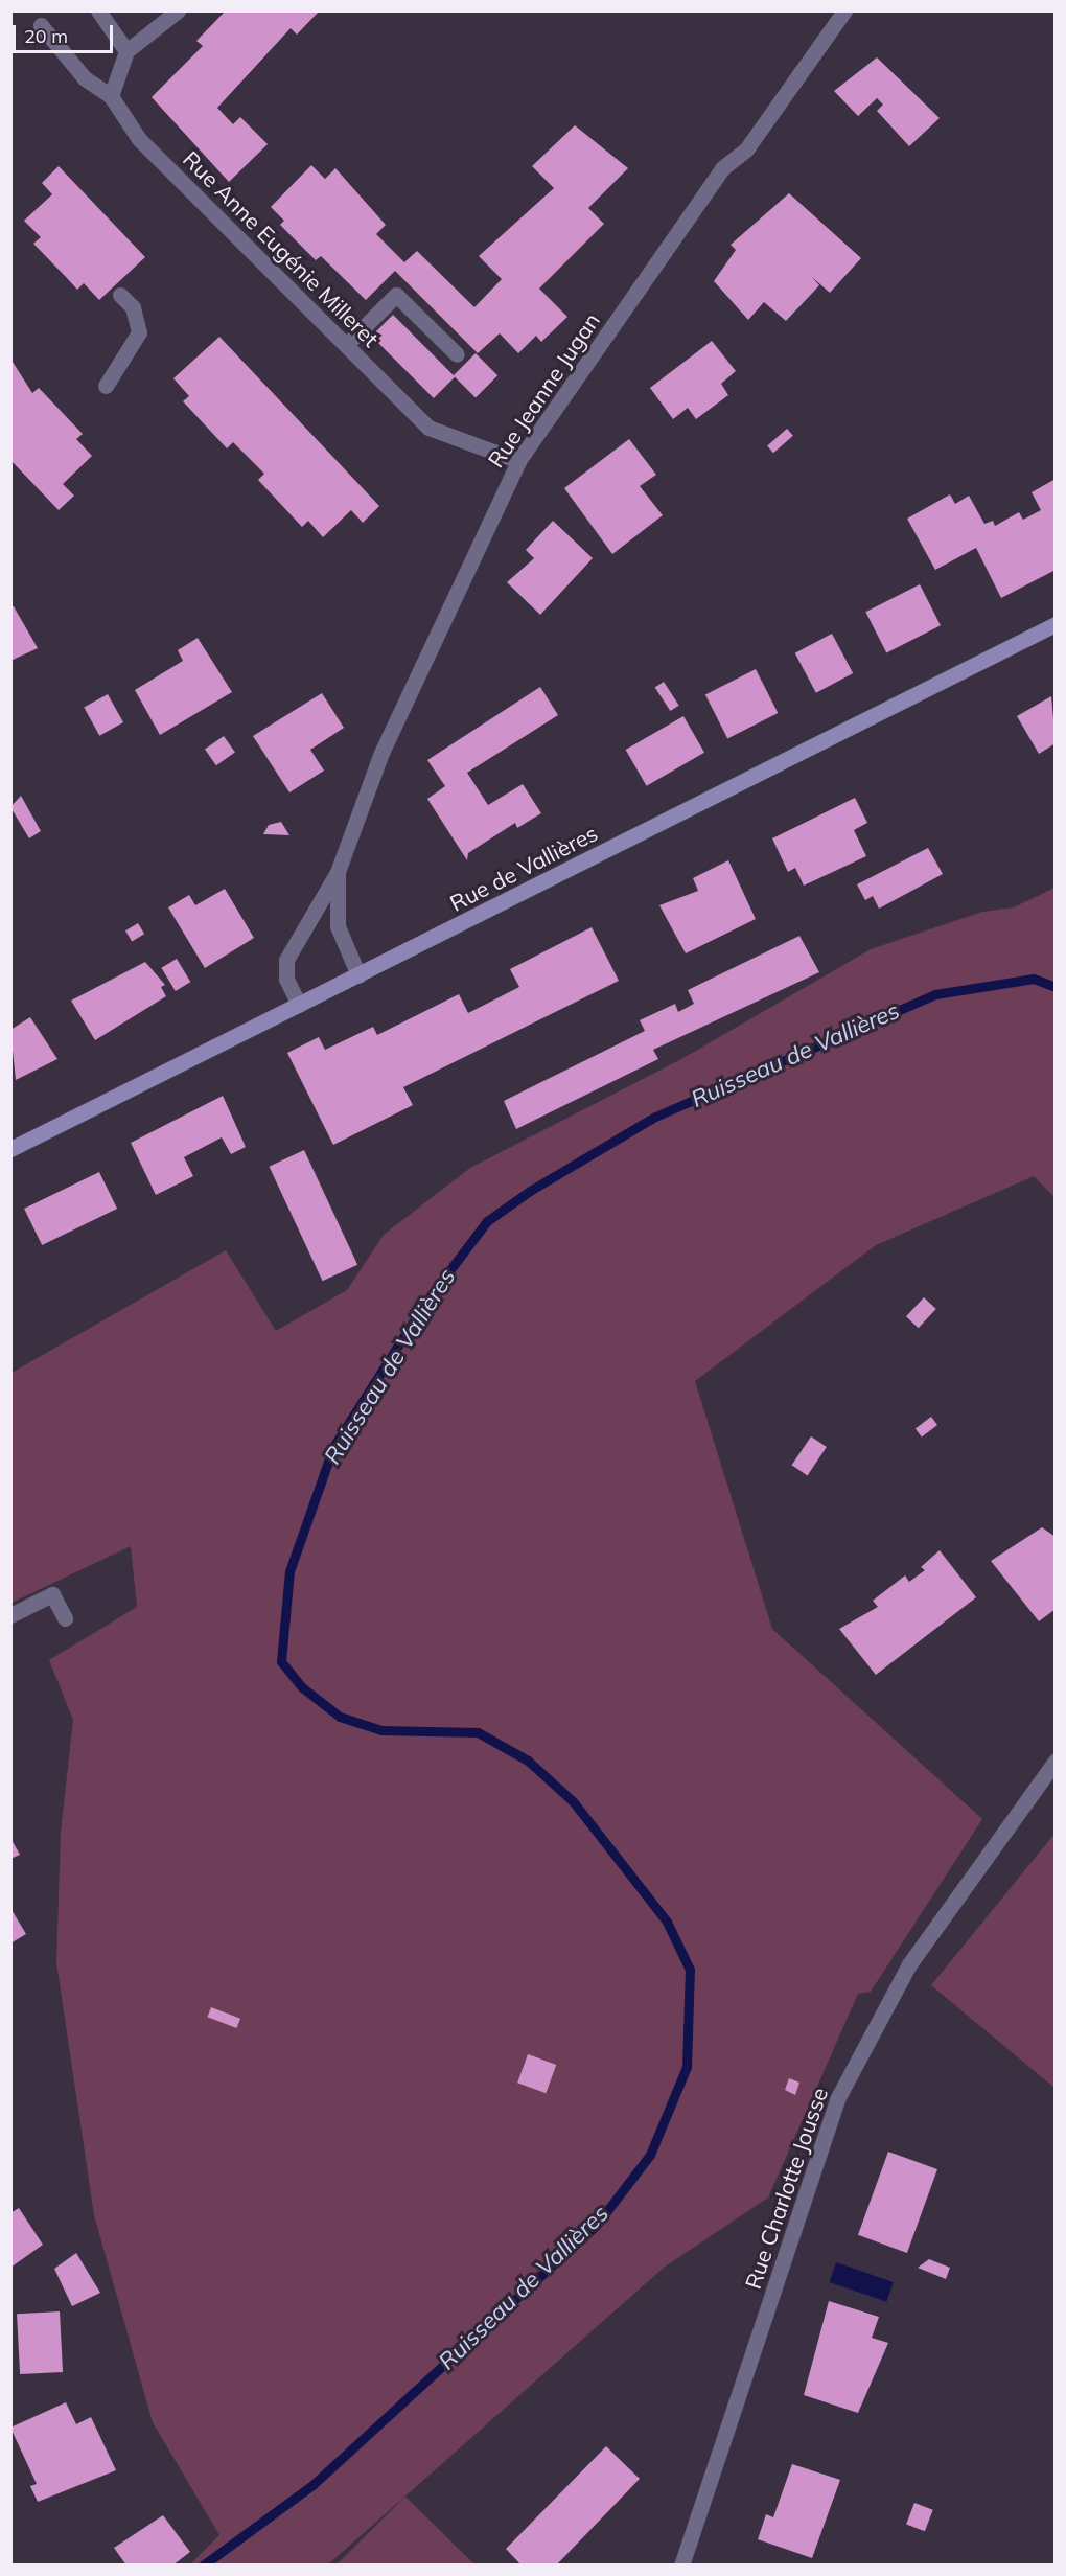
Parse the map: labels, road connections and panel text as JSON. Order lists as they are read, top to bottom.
{
  "streets": {
    "main road": ["Rue de Vallières"],
    "street": ["Rue Anne Eugénie Milleret", "Rue Jeanne Jugan", "Rue Charlotte Jousse"]
  },
  "crossings": [
    ["Rue Anne Eugénie Milleret", "Rue Jeanne Jugan"],
    ["Rue Jeanne Jugan", "Rue de Vallières"]
  ],
  "water": ["Ruisseau de Vallières"],
  "scale_bar": "20 m"
}
